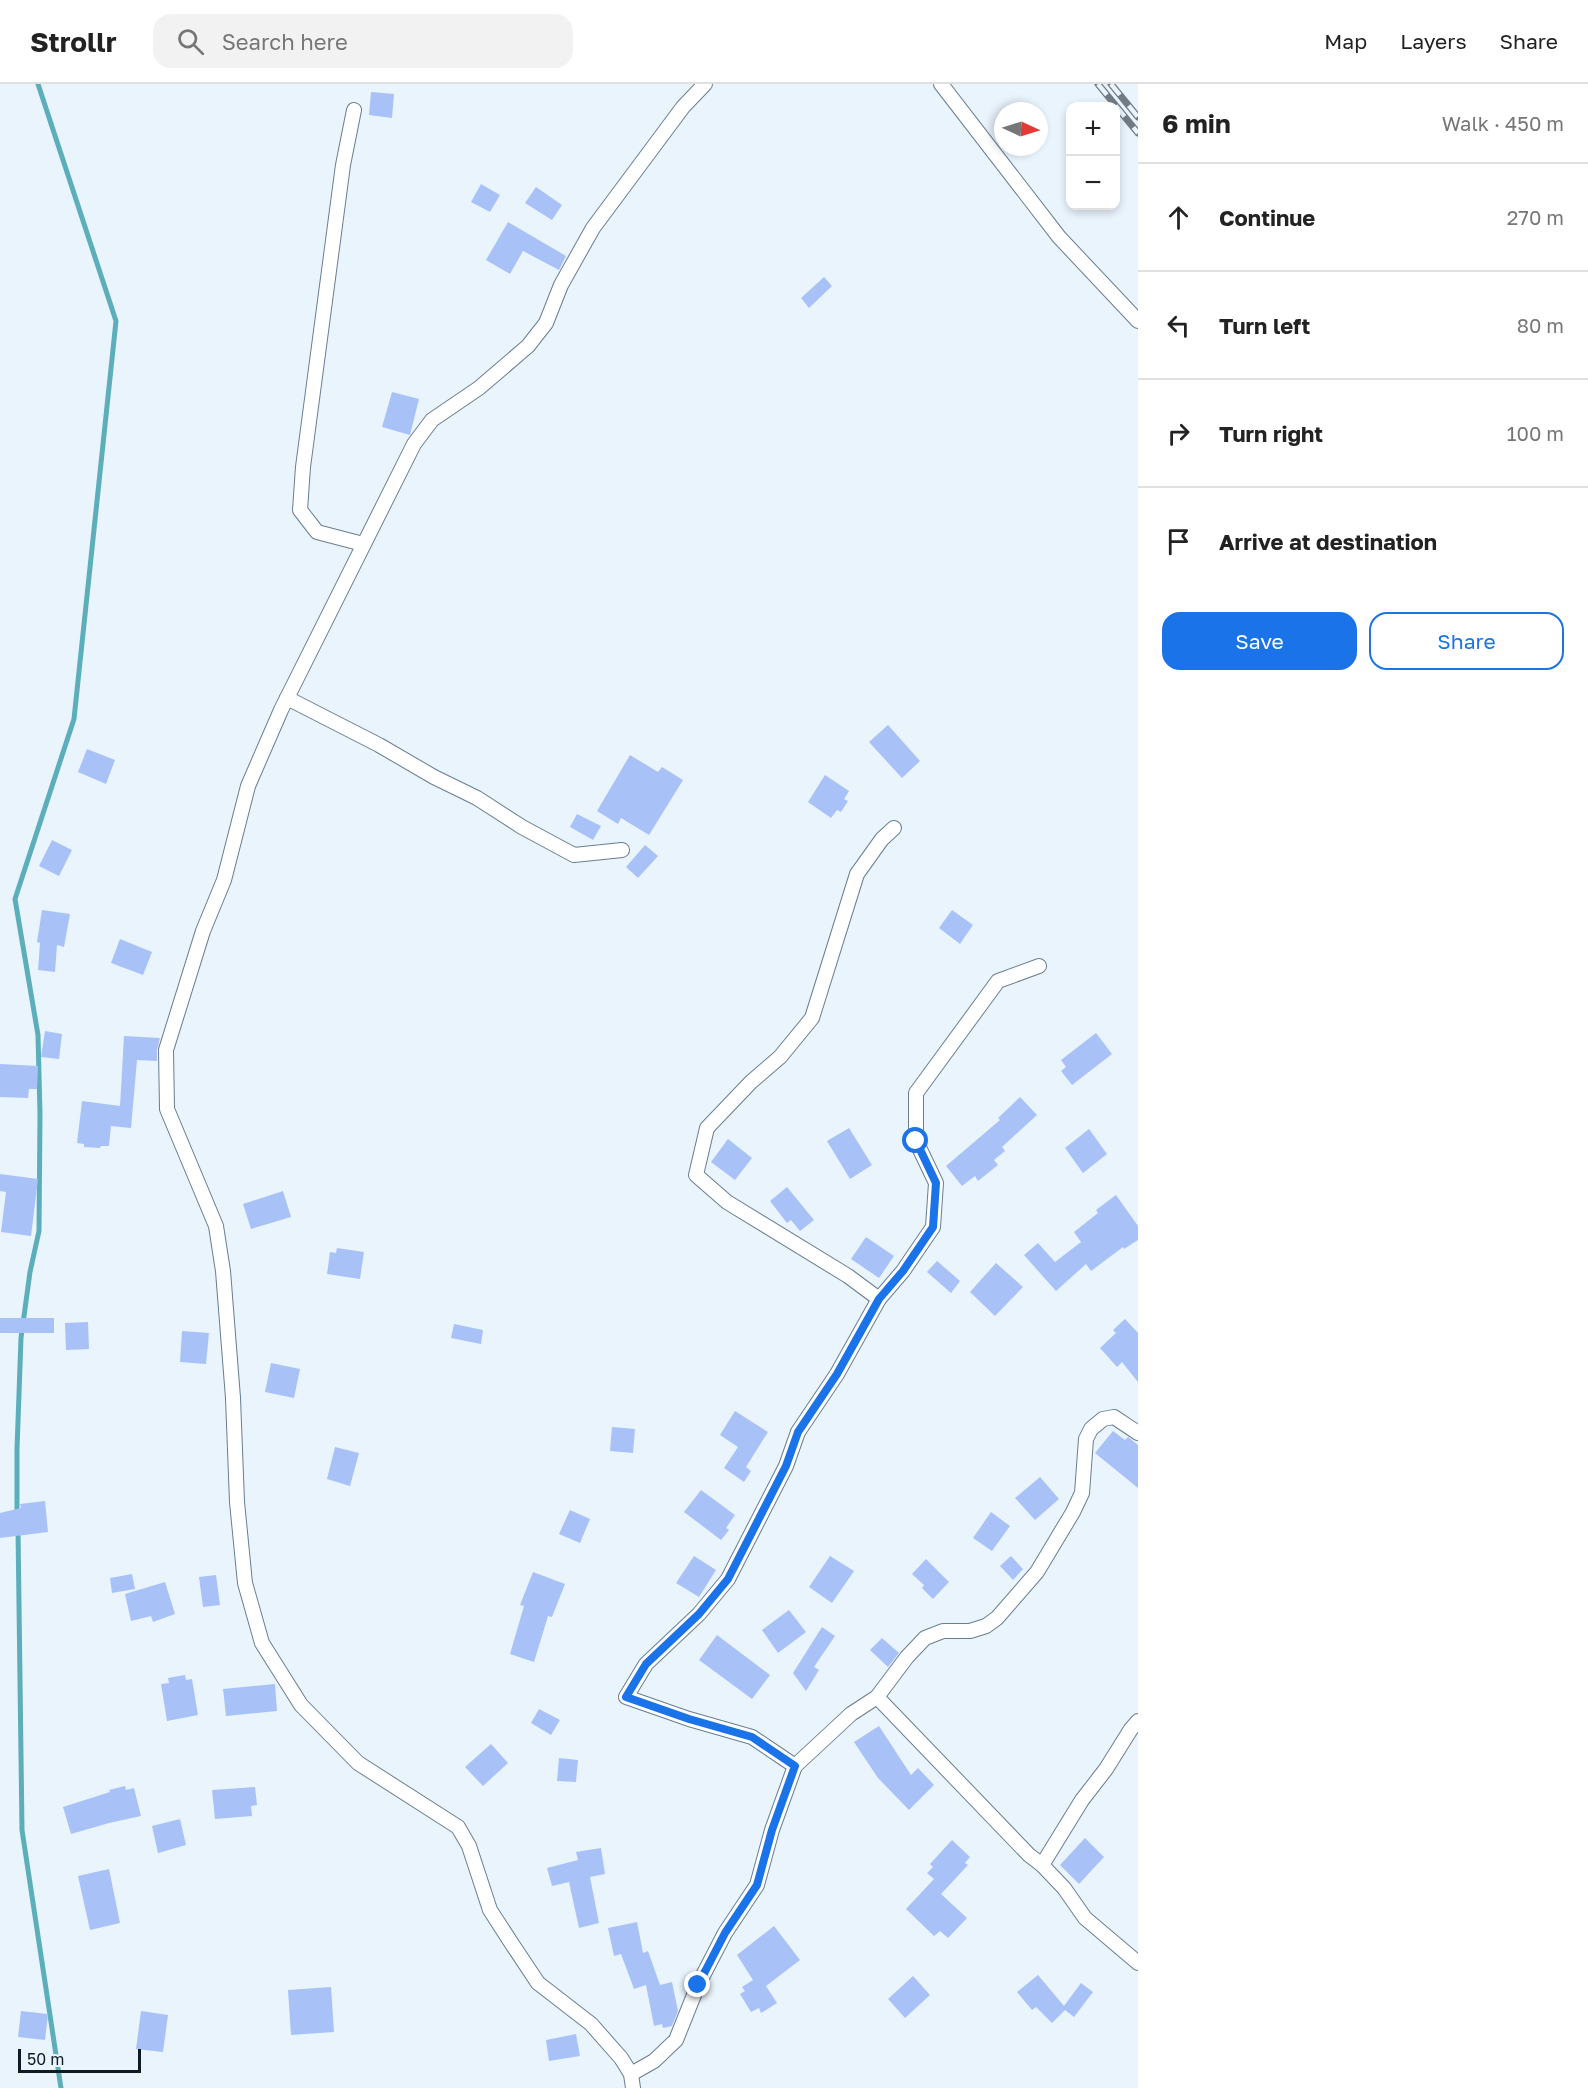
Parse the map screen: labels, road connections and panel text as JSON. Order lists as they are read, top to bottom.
{
  "scale_bar": "50 m",
  "north": "right",
  "page": {
    "header": "Strollr",
    "search": "Search here",
    "nav": ["Map", "Layers", "Share"],
    "heading": ["6 min", "Walk · 450 m"],
    "map_buttons": ["+", "−"],
    "list": [
      ["Continue", "270 m"],
      ["Turn left", "80 m"],
      ["Turn right", "100 m"],
      "Arrive at destination"
    ],
    "buttons": ["Save", "Share"],
    "scale": "50 m"
  }
}
